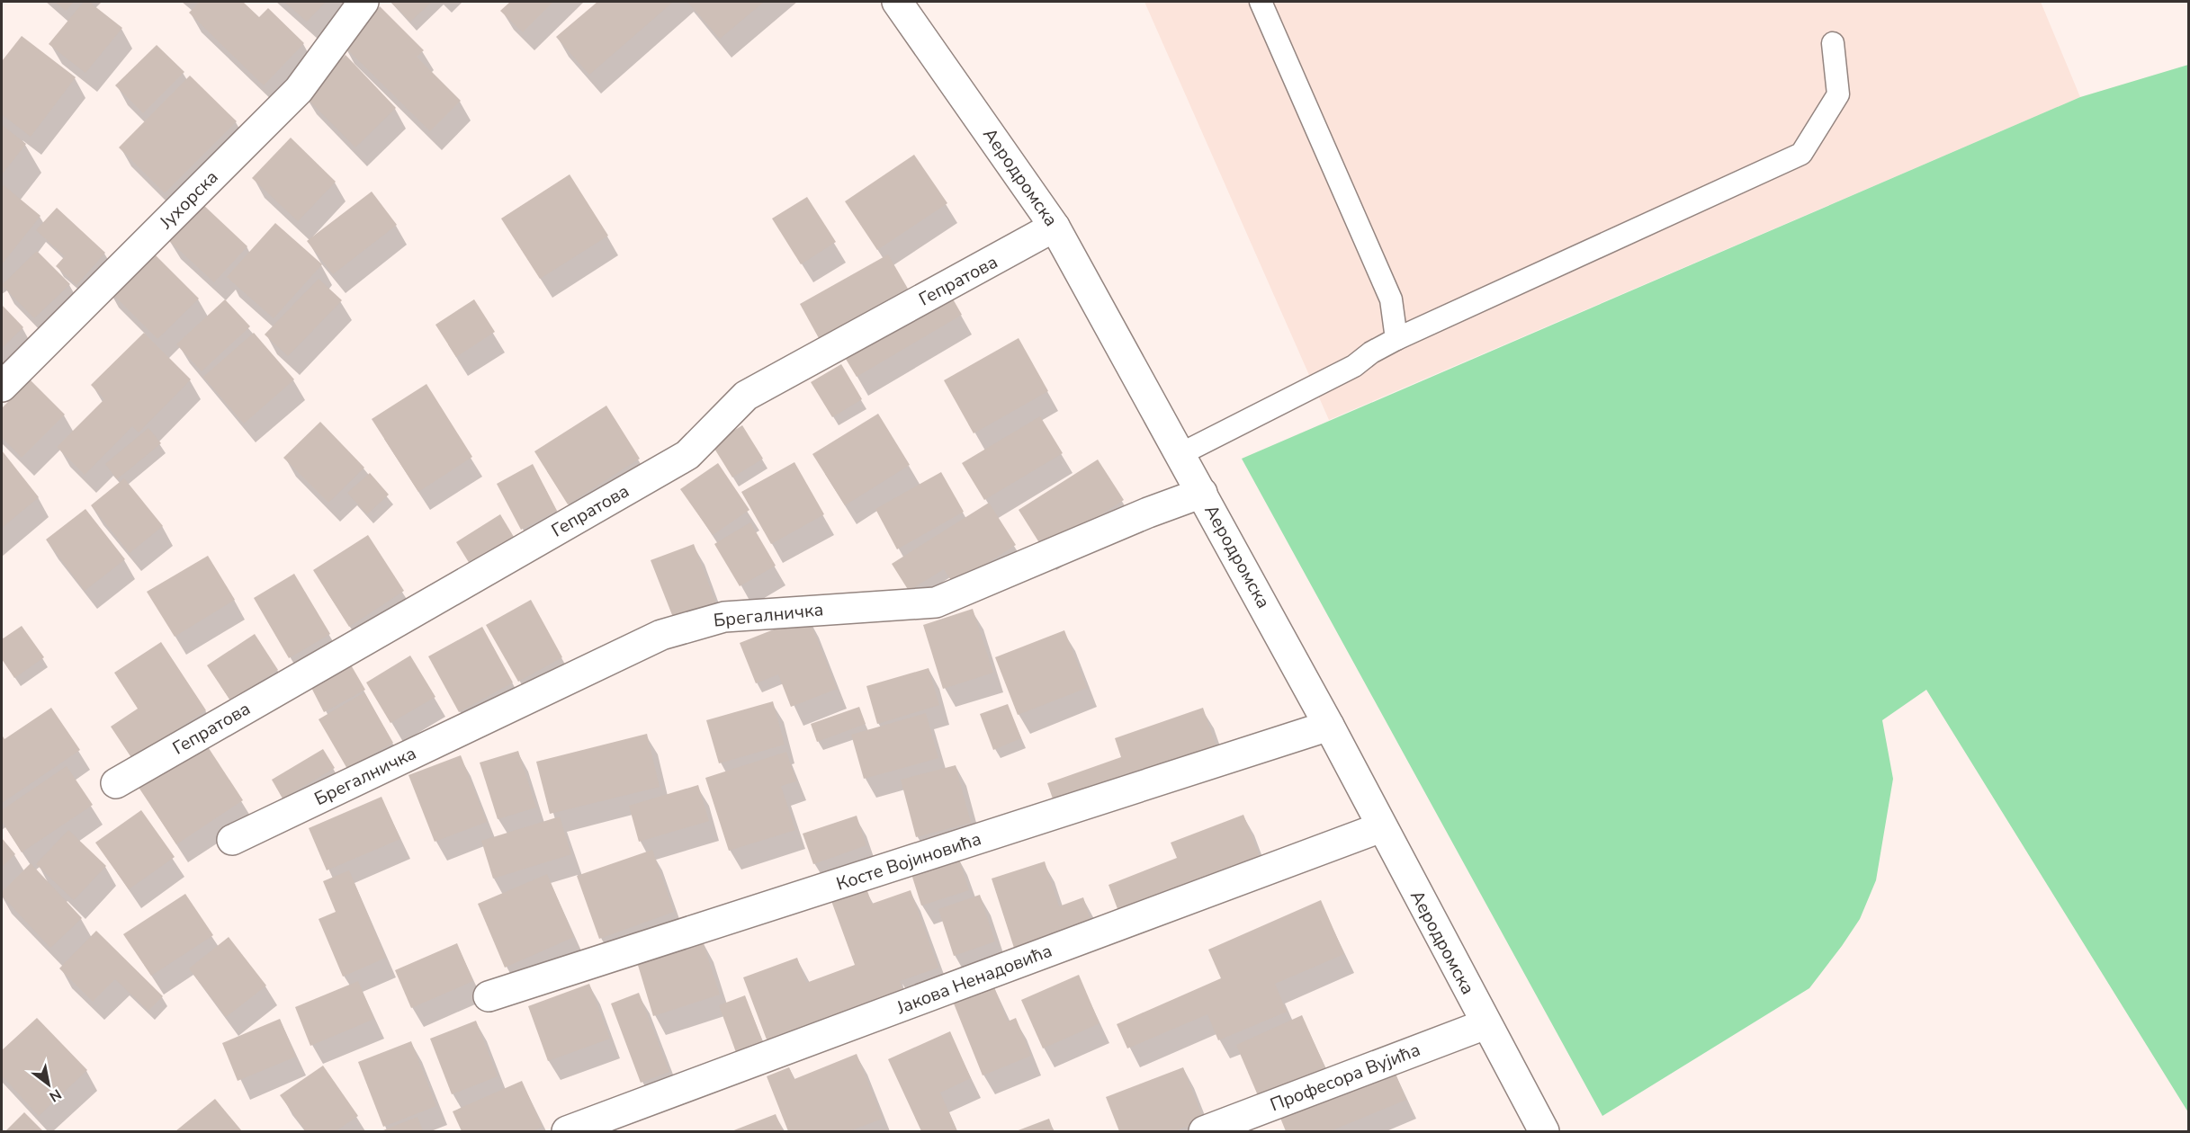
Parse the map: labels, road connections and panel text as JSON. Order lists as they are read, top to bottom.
{
  "streets": {
    "street": [
      "Аеродромска",
      "Јухорска",
      "Гепратова",
      "Брегалничка",
      "Косте Војиновића",
      "Јакова Ненадовића",
      "Професора Вујића"
    ]
  },
  "crossings": [
    ["Аеродромска", "Гепратова"],
    ["Аеродромска", "Брегалничка"],
    ["Аеродромска", "Косте Војиновића"],
    ["Аеродромска", "Јакова Ненадовића"],
    ["Аеродромска", "Професора Вујића"]
  ],
  "north": "bottom right"
}
